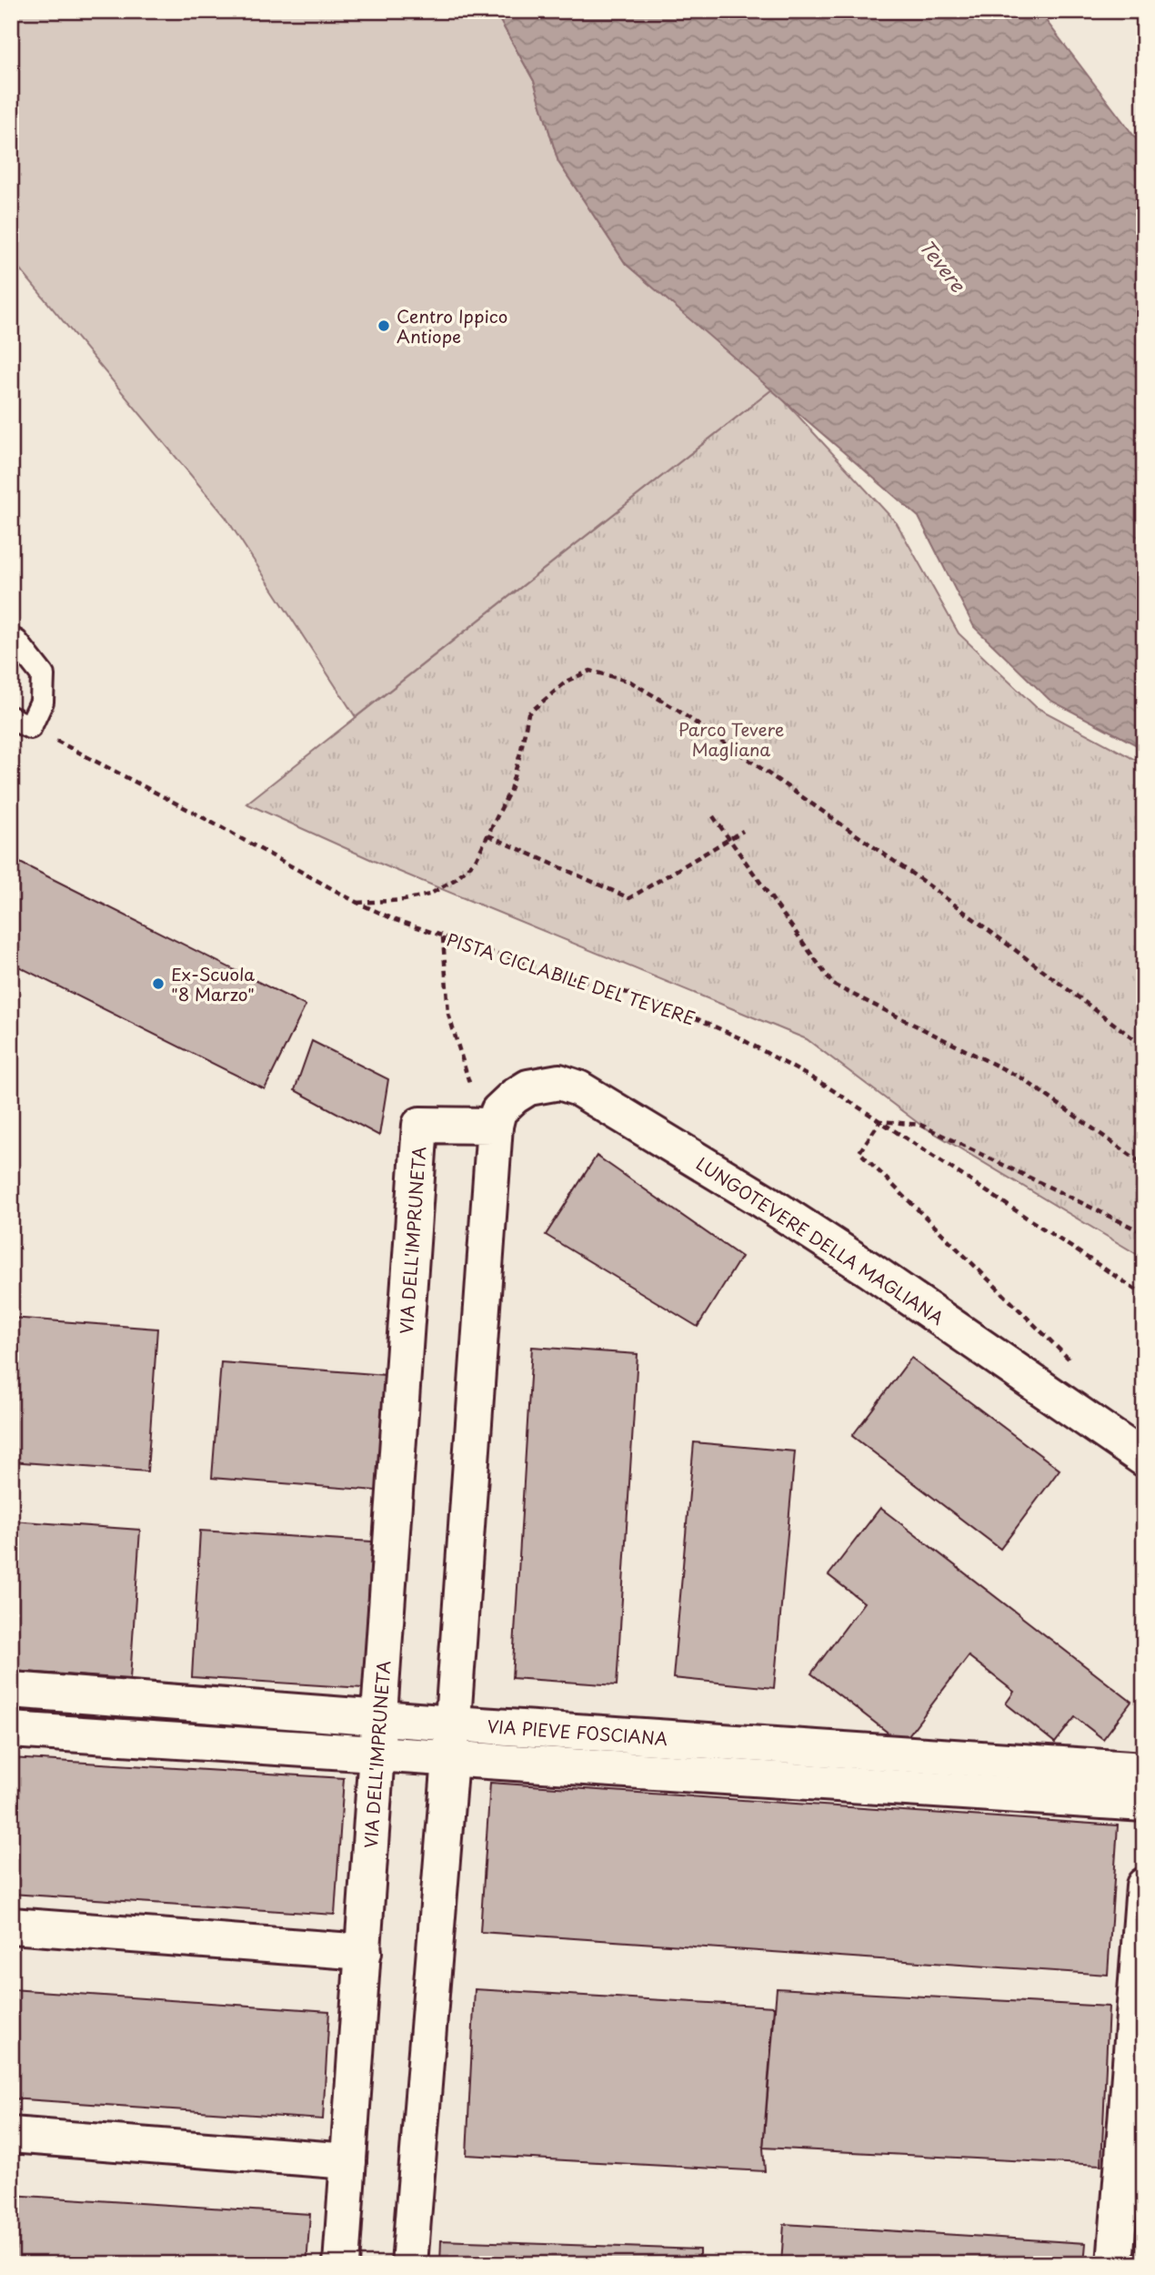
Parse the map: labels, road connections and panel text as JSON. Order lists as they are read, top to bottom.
{
  "streets": {
    "street": ["VIA DELL'IMPRUNETA", "LUNGOTEVERE DELLA MAGLIANA", "VIA PIEVE FOSCIANA"],
    "path": ["PISTA CICLABILE DEL TEVERE"]
  },
  "crossings": [
    ["VIA DELL'IMPRUNETA", "LUNGOTEVERE DELLA MAGLIANA"],
    ["VIA DELL'IMPRUNETA", "VIA PIEVE FOSCIANA"]
  ],
  "water": ["Tevere"],
  "parks": ["Parco Tevere Magliana"],
  "places": ["Centro Ippico Antiope", "Ex-Scuola \"8 Marzo\""]
}
